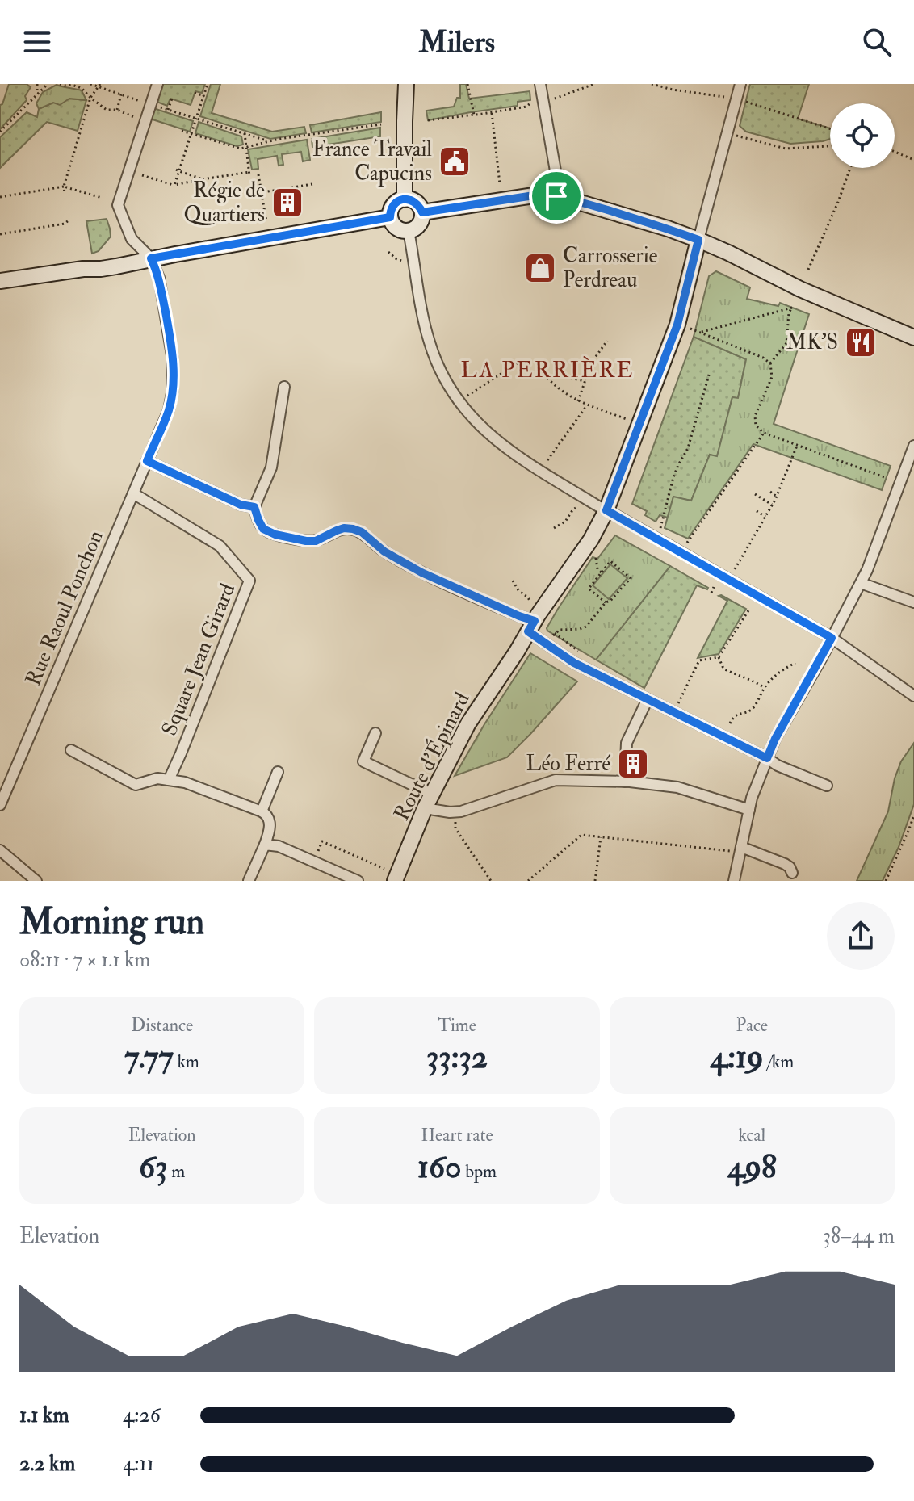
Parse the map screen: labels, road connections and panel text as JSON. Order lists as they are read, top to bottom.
{
  "streets": {
    "main road": ["Route d'Épinard"],
    "street": ["Rue Raoul Ponchon", "Square Jean Girard"]
  },
  "crossings": [
    ["Rue Raoul Ponchon", "Square Jean Girard"]
  ],
  "districts": ["LA PERRIÈRE"],
  "places": {
    "public building": ["France Travail Capucins"],
    "building": ["Régie de Quartiers", "Léo Ferré"],
    "shop": ["Carrosserie Perdreau"],
    "restaurant": ["MK'S"]
  },
  "page": {
    "header": "Milers",
    "heading": ["Morning run", "08:11 · 7 × 1.1 km"],
    "stats": [
      ["Distance", "7.77 km"],
      ["Time", "33:32"],
      ["Pace", "4:19 /km"],
      ["Elevation", "63 m"],
      ["Heart rate", "160 bpm"],
      ["kcal", "498"]
    ],
    "chart": ["Elevation", "38–44 m"],
    "list": [
      {
        "name": "1.1 km",
        "note": "4:26"
      },
      {
        "name": "2.2 km",
        "note": "4:11"
      }
    ]
  }
}
